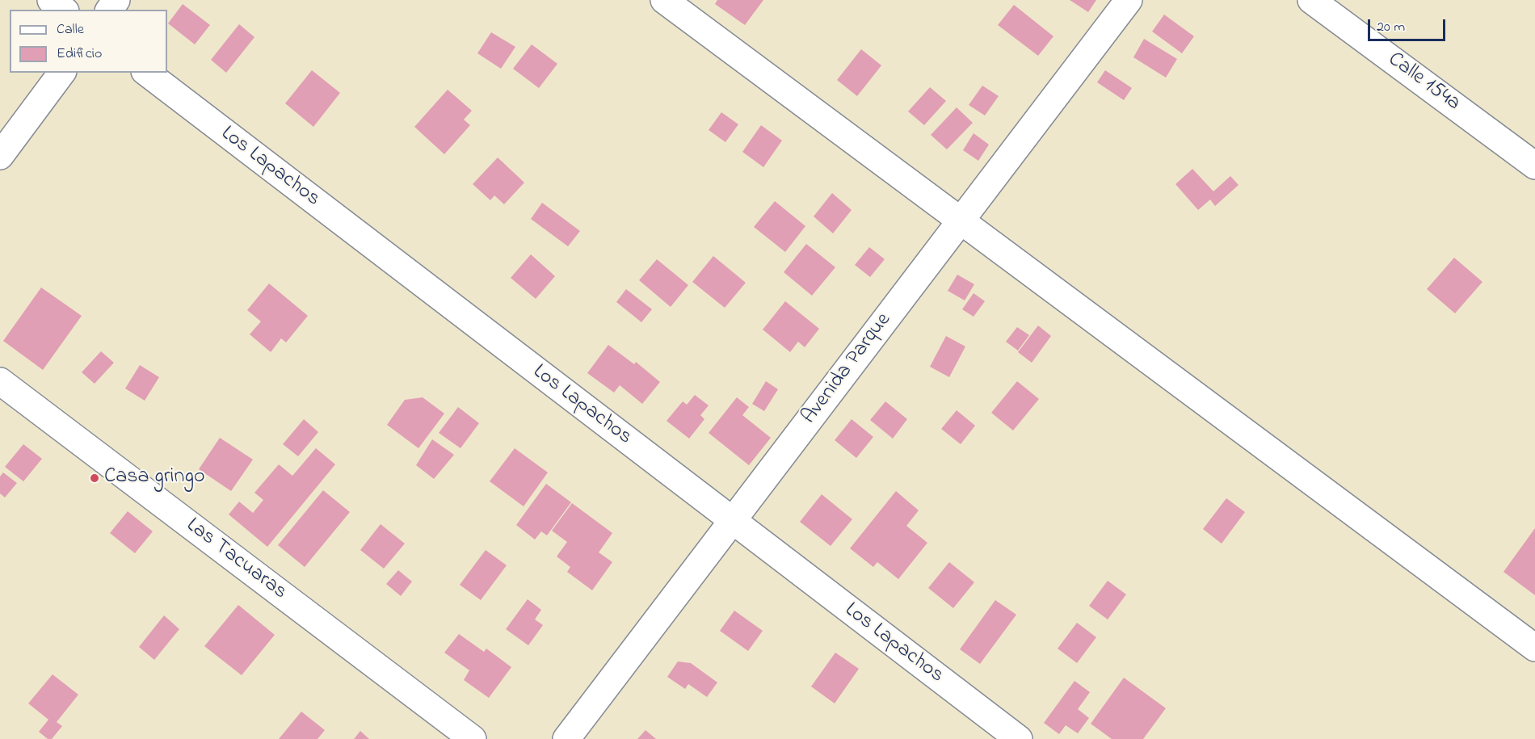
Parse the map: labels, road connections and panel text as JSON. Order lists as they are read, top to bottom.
{
  "streets": {
    "street": [
      "Calle 154a",
      "Los Lapachos",
      "Avenida Parque",
      "Las Tacuaras"
    ]
  },
  "crossings": [
    ["Los Lapachos", "Avenida Parque"]
  ],
  "places": ["Casa gringo"],
  "legend": ["Calle", "Edificio"],
  "scale_bar": "20 m"
}
